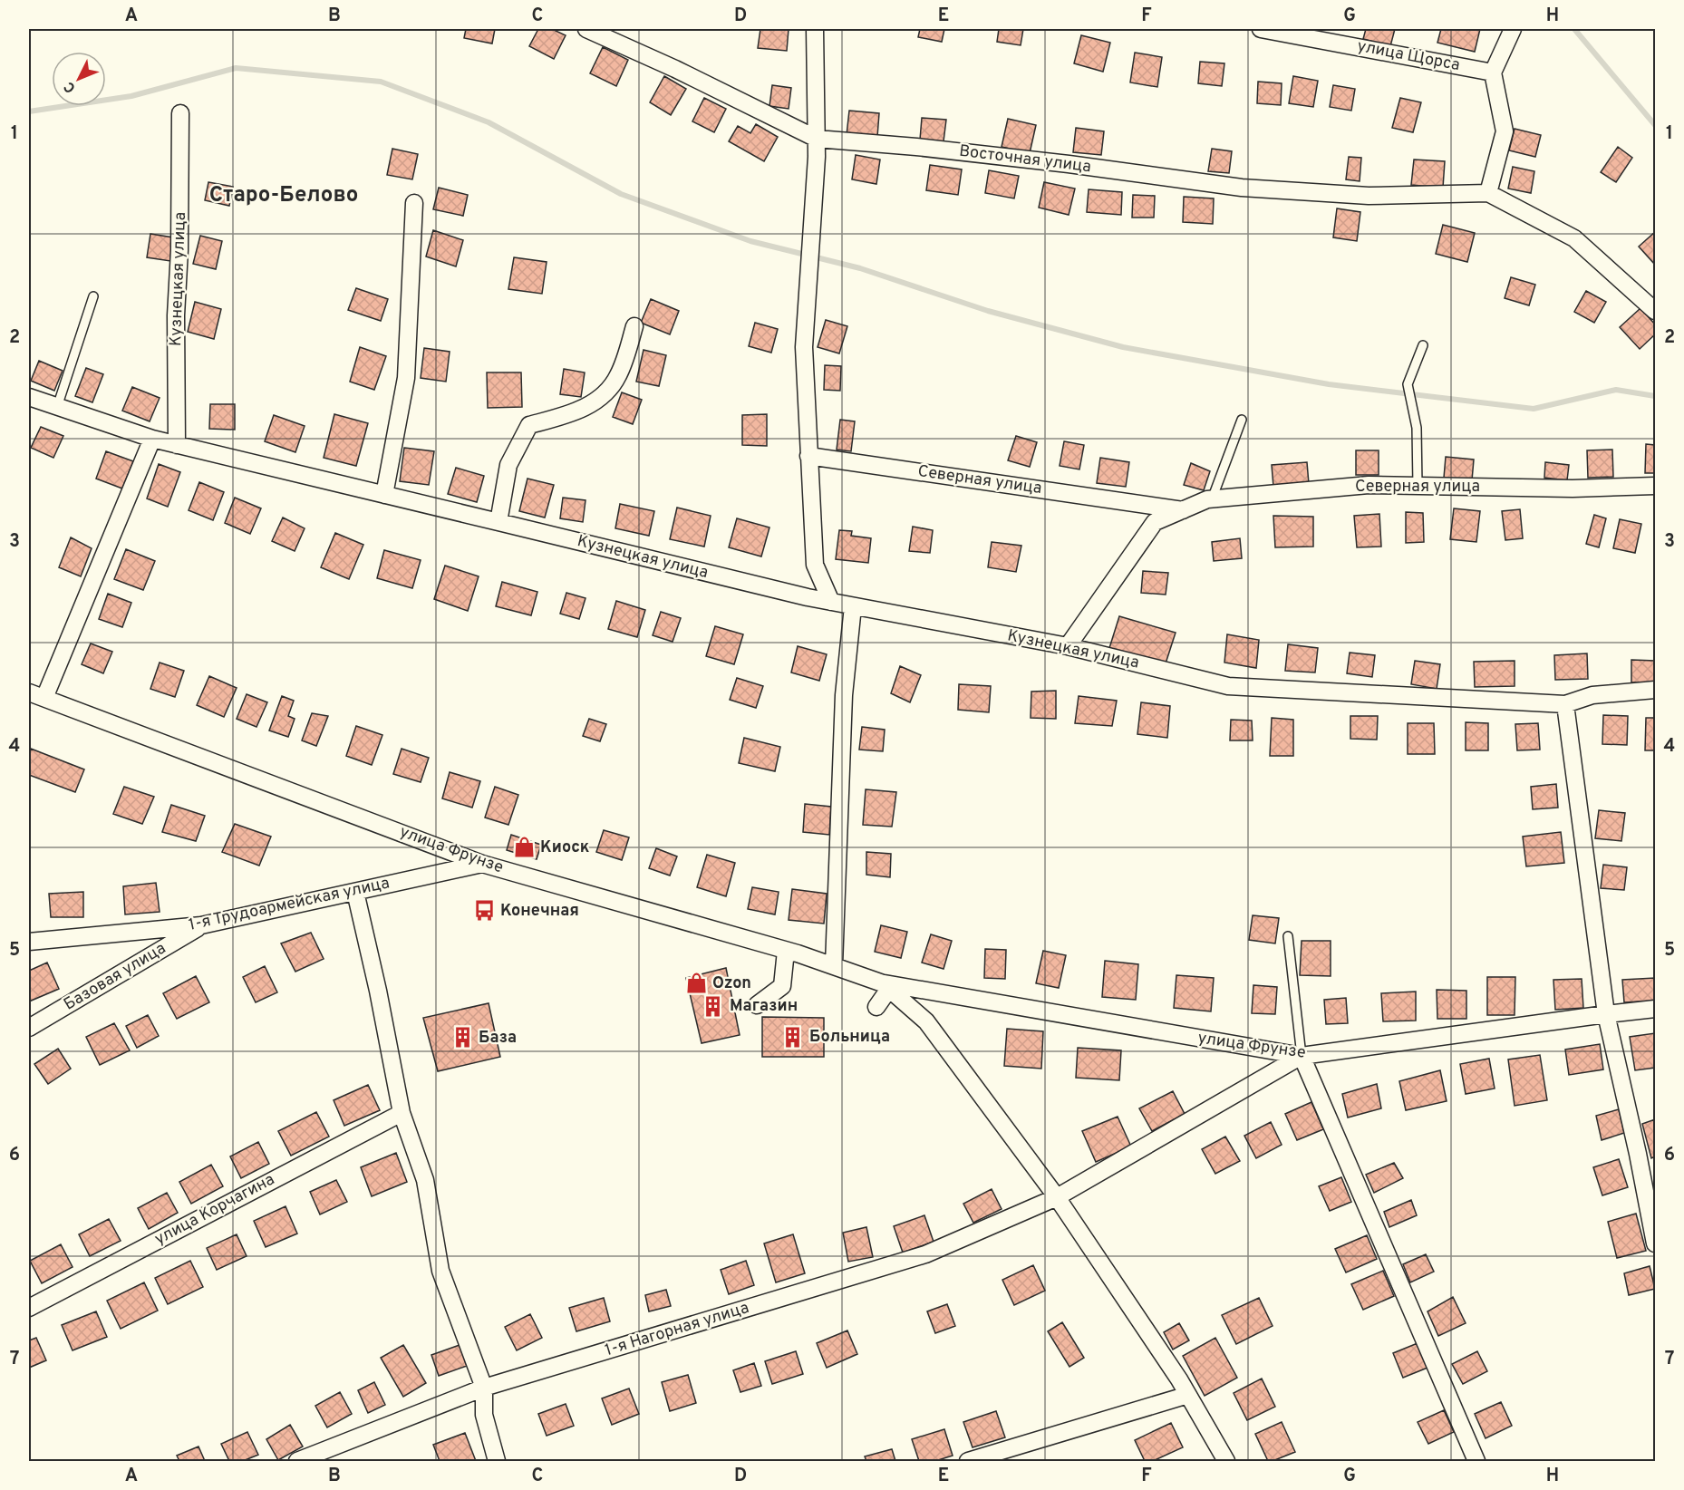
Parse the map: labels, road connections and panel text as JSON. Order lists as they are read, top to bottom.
{
  "streets": {
    "street": [
      "улица Щорса",
      "Восточная улица",
      "Кузнецкая улица",
      "Северная улица",
      "улица Фрунзе",
      "1-я Трудоармейская улица",
      "Базовая улица",
      "улица Корчагина",
      "1-я Нагорная улица"
    ]
  },
  "crossings": [
    ["Кузнецкая улица", "Северная улица"],
    ["улица Фрунзе", "1-я Трудоармейская улица"],
    ["улица Фрунзе", "1-я Нагорная улица"],
    ["1-я Трудоармейская улица", "Базовая улица"]
  ],
  "districts": ["Старо-Белово"],
  "places": {
    "shop": ["Киоск", "Ozon"],
    "bus stop": ["Конечная"],
    "building": ["Магазин", "Больница", "База"]
  },
  "north": "bottom left",
  "grid": {
    "columns": [
      "A",
      "B",
      "C",
      "D",
      "E",
      "F",
      "G",
      "H"
    ],
    "rows": [
      "1",
      "2",
      "3",
      "4",
      "5",
      "6",
      "7"
    ]
  }
}
